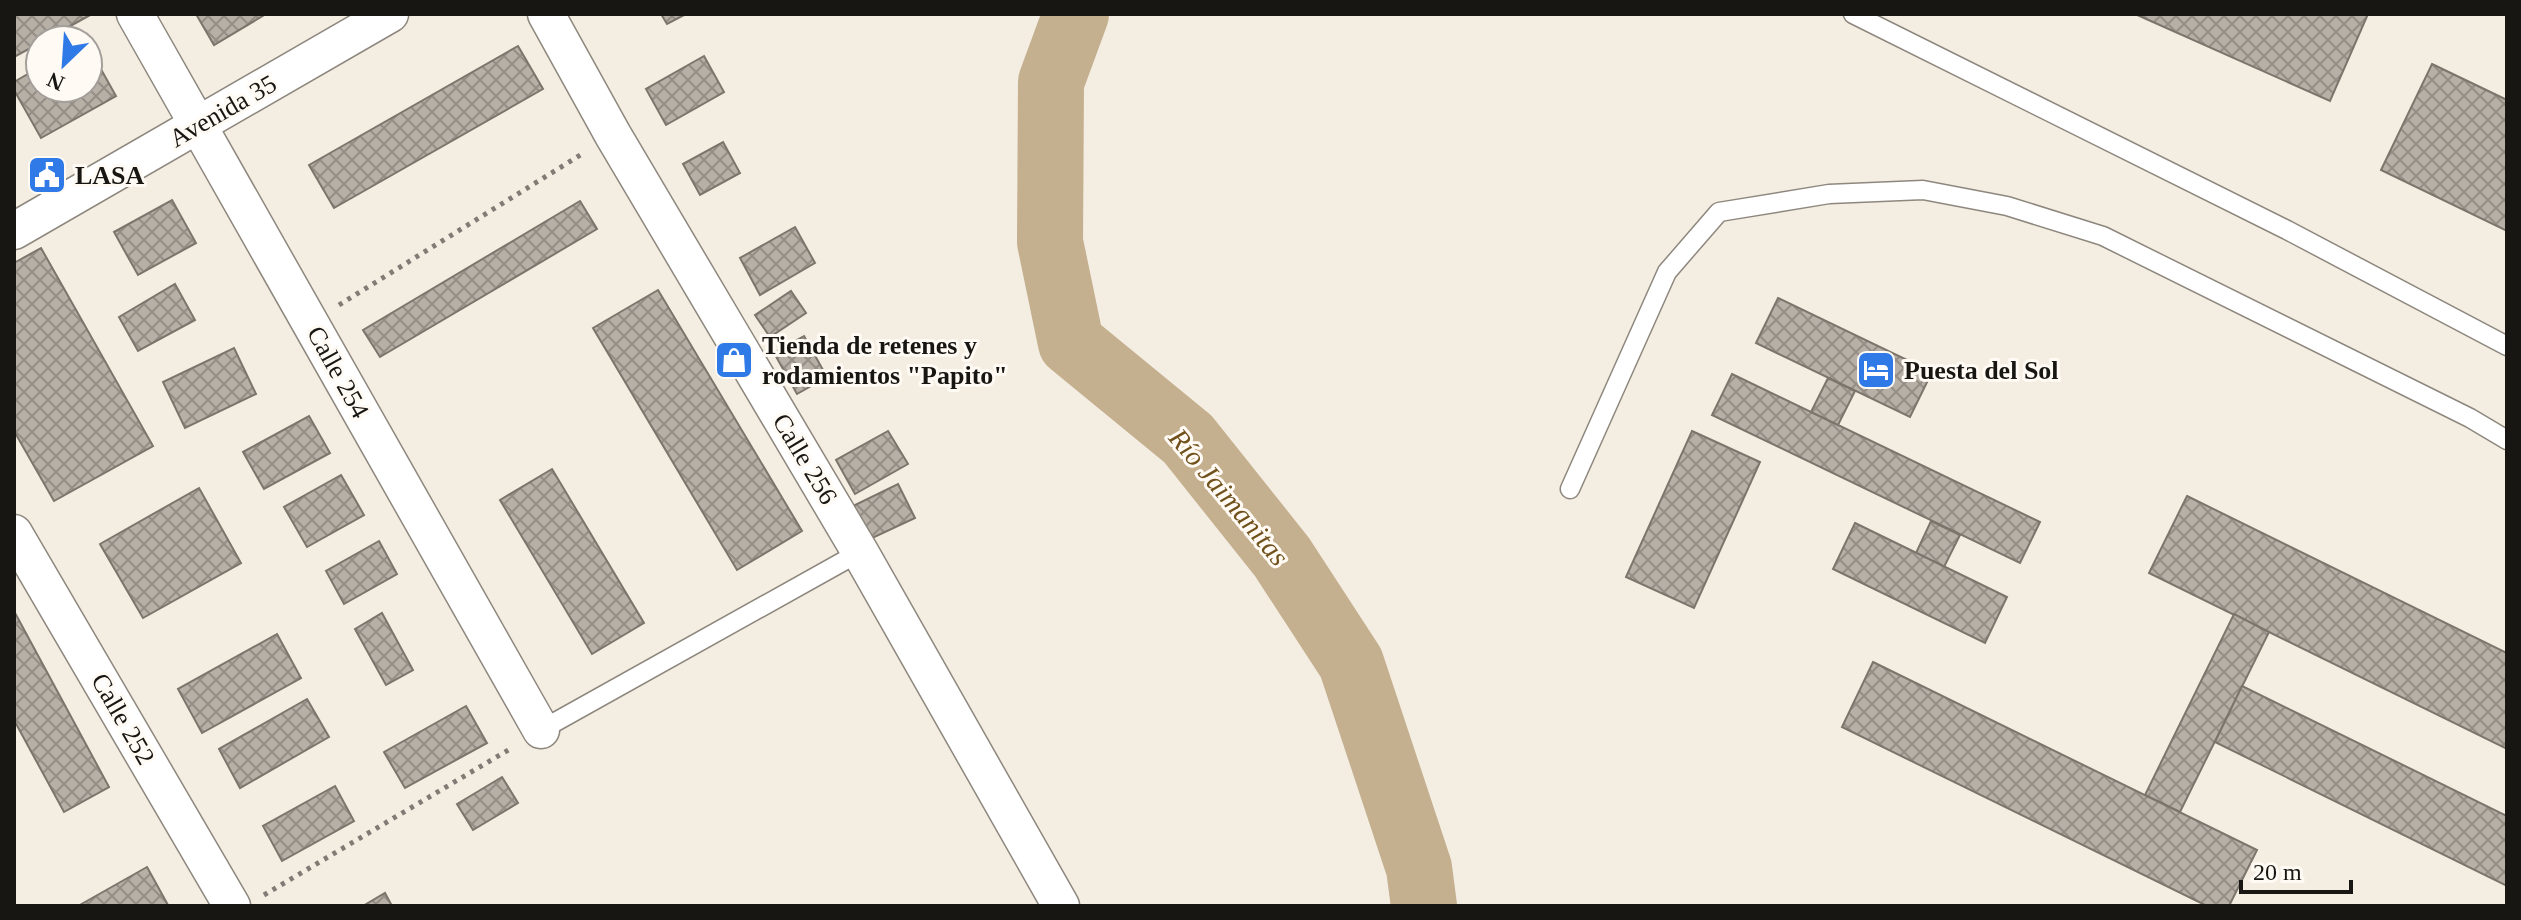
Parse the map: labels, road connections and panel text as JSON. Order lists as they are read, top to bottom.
{
  "streets": {
    "street": [
      "Avenida 35",
      "Calle 254",
      "Calle 256",
      "Calle 252"
    ]
  },
  "crossings": [
    ["Avenida 35", "Calle 254"]
  ],
  "water": ["Río Jaimanitas"],
  "places": {
    "public building": ["LASA"],
    "shop": ["Tienda de retenes y rodamientos \"Papito\""],
    "hotel": ["Puesta del Sol"]
  },
  "scale_bar": "20 m",
  "north": "bottom left"
}
